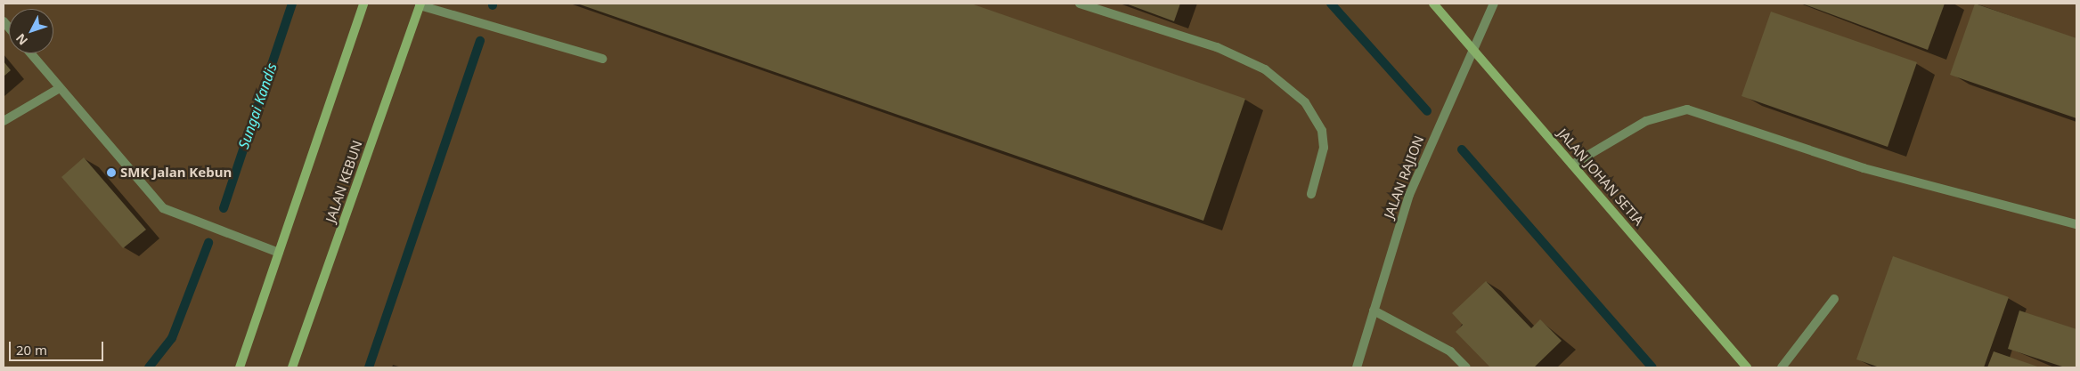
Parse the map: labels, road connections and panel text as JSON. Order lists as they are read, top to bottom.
{
  "streets": {
    "main road": ["JALAN JOHAN SETIA", "JALAN KEBUN"],
    "street": ["JALAN RAJION"]
  },
  "crossings": [
    ["JALAN RAJION", "JALAN JOHAN SETIA"]
  ],
  "water": ["Sungai Kandis"],
  "places": ["SMK Jalan Kebun"],
  "scale_bar": "20 m",
  "north": "bottom left"
}
